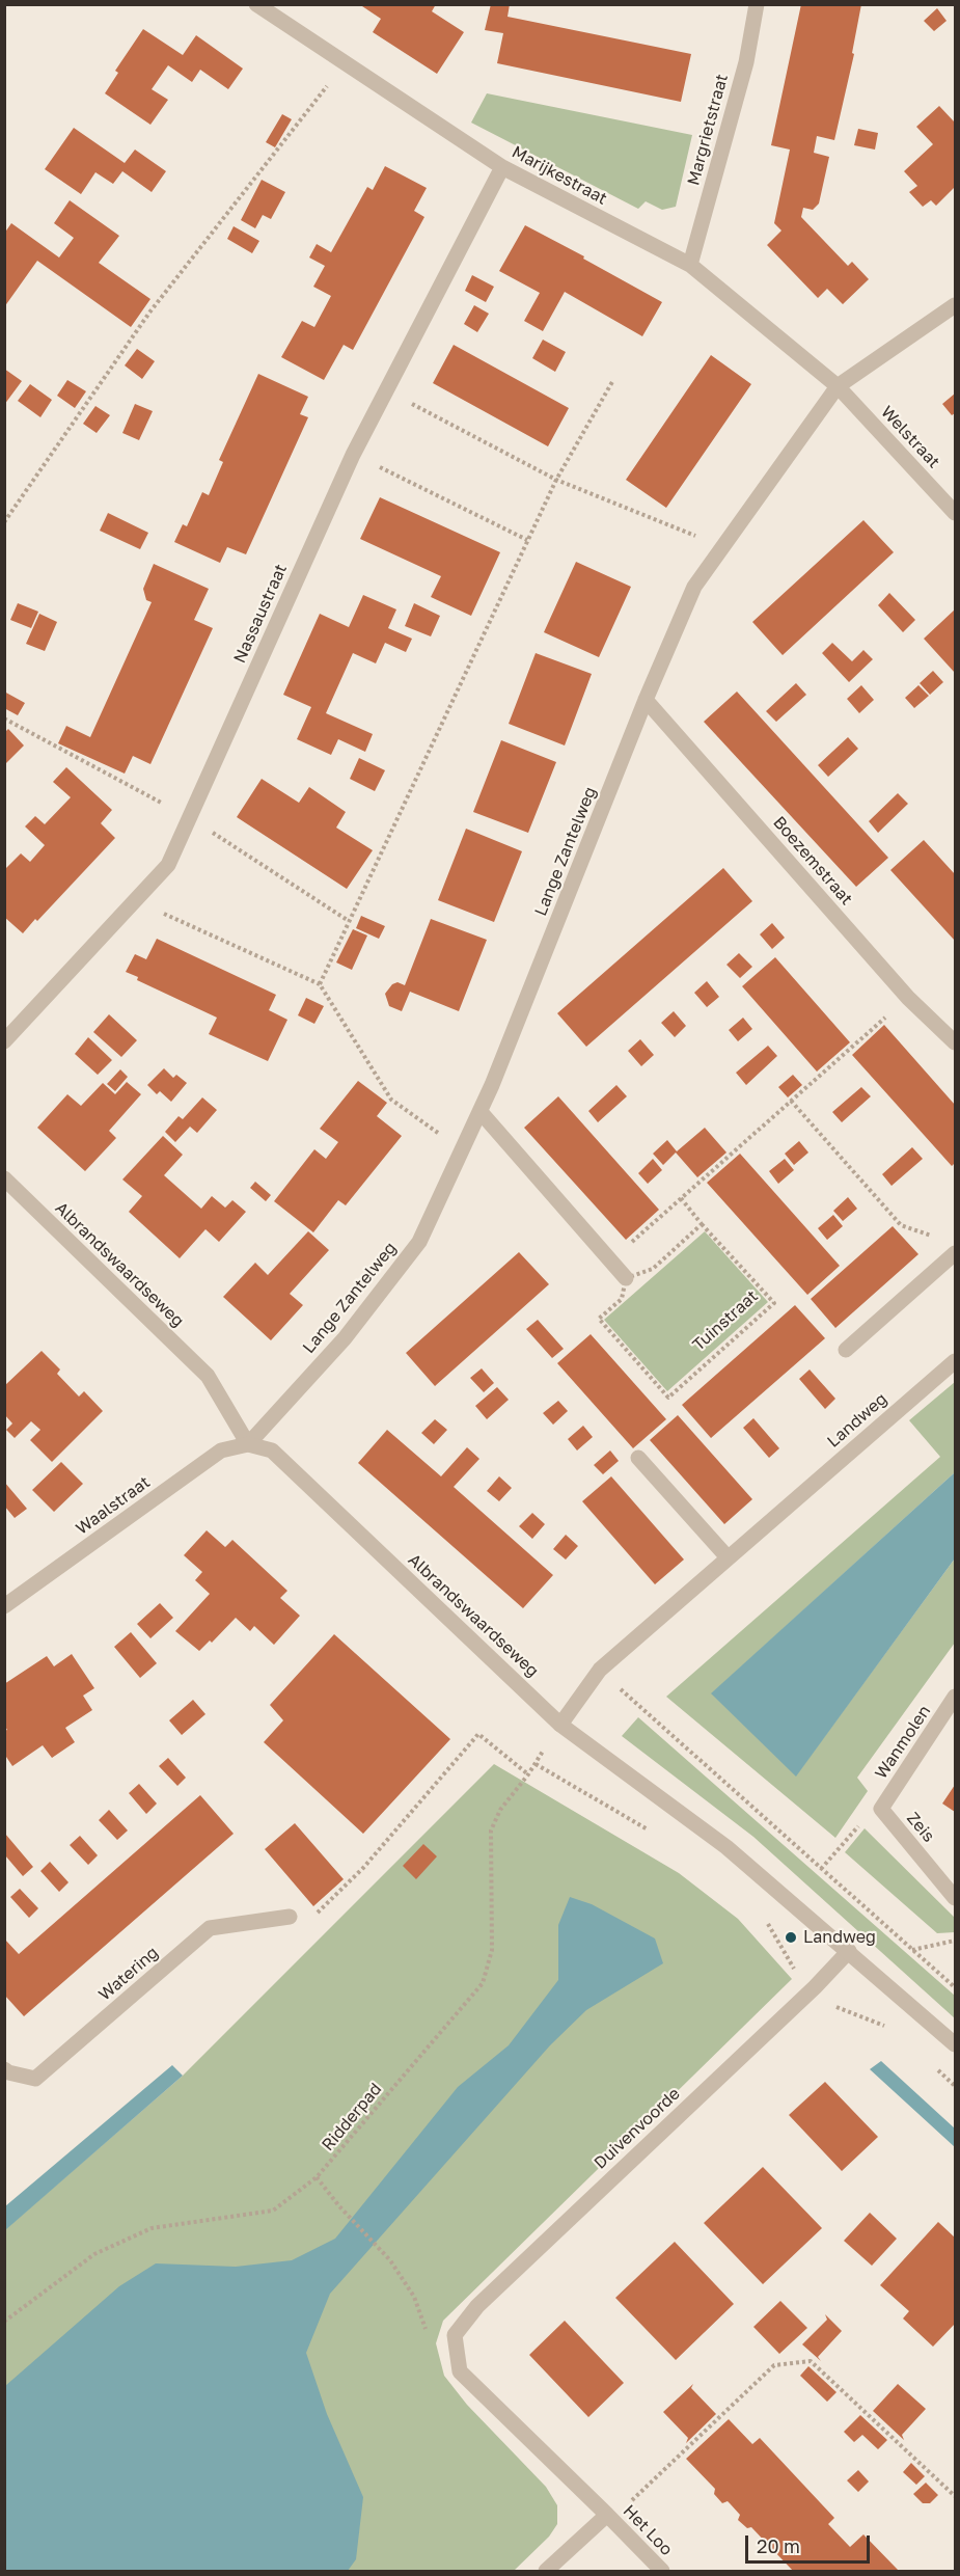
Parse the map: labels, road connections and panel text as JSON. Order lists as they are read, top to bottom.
{
  "streets": {
    "street": [
      "Margrietstraat",
      "Marijkestraat",
      "Welstraat",
      "Nassaustraat",
      "Lange Zantelweg",
      "Boezemstraat",
      "Albrandswaardseweg",
      "Landweg",
      "Waalstraat",
      "Wanmolen",
      "Zeis",
      "Watering",
      "Duivenvoorde",
      "Het Loo"
    ],
    "path": ["Tuinstraat", "Ridderpad"]
  },
  "crossings": [
    ["Margrietstraat", "Marijkestraat"],
    ["Marijkestraat", "Welstraat"],
    ["Marijkestraat", "Nassaustraat"],
    ["Marijkestraat", "Lange Zantelweg"],
    ["Welstraat", "Lange Zantelweg"],
    ["Lange Zantelweg", "Boezemstraat"],
    ["Lange Zantelweg", "Albrandswaardseweg"],
    ["Lange Zantelweg", "Waalstraat"],
    ["Albrandswaardseweg", "Landweg"],
    ["Albrandswaardseweg", "Waalstraat"],
    ["Albrandswaardseweg", "Duivenvoorde"],
    ["Wanmolen", "Zeis"]
  ],
  "places": ["Landweg"],
  "scale_bar": "20 m"
}
